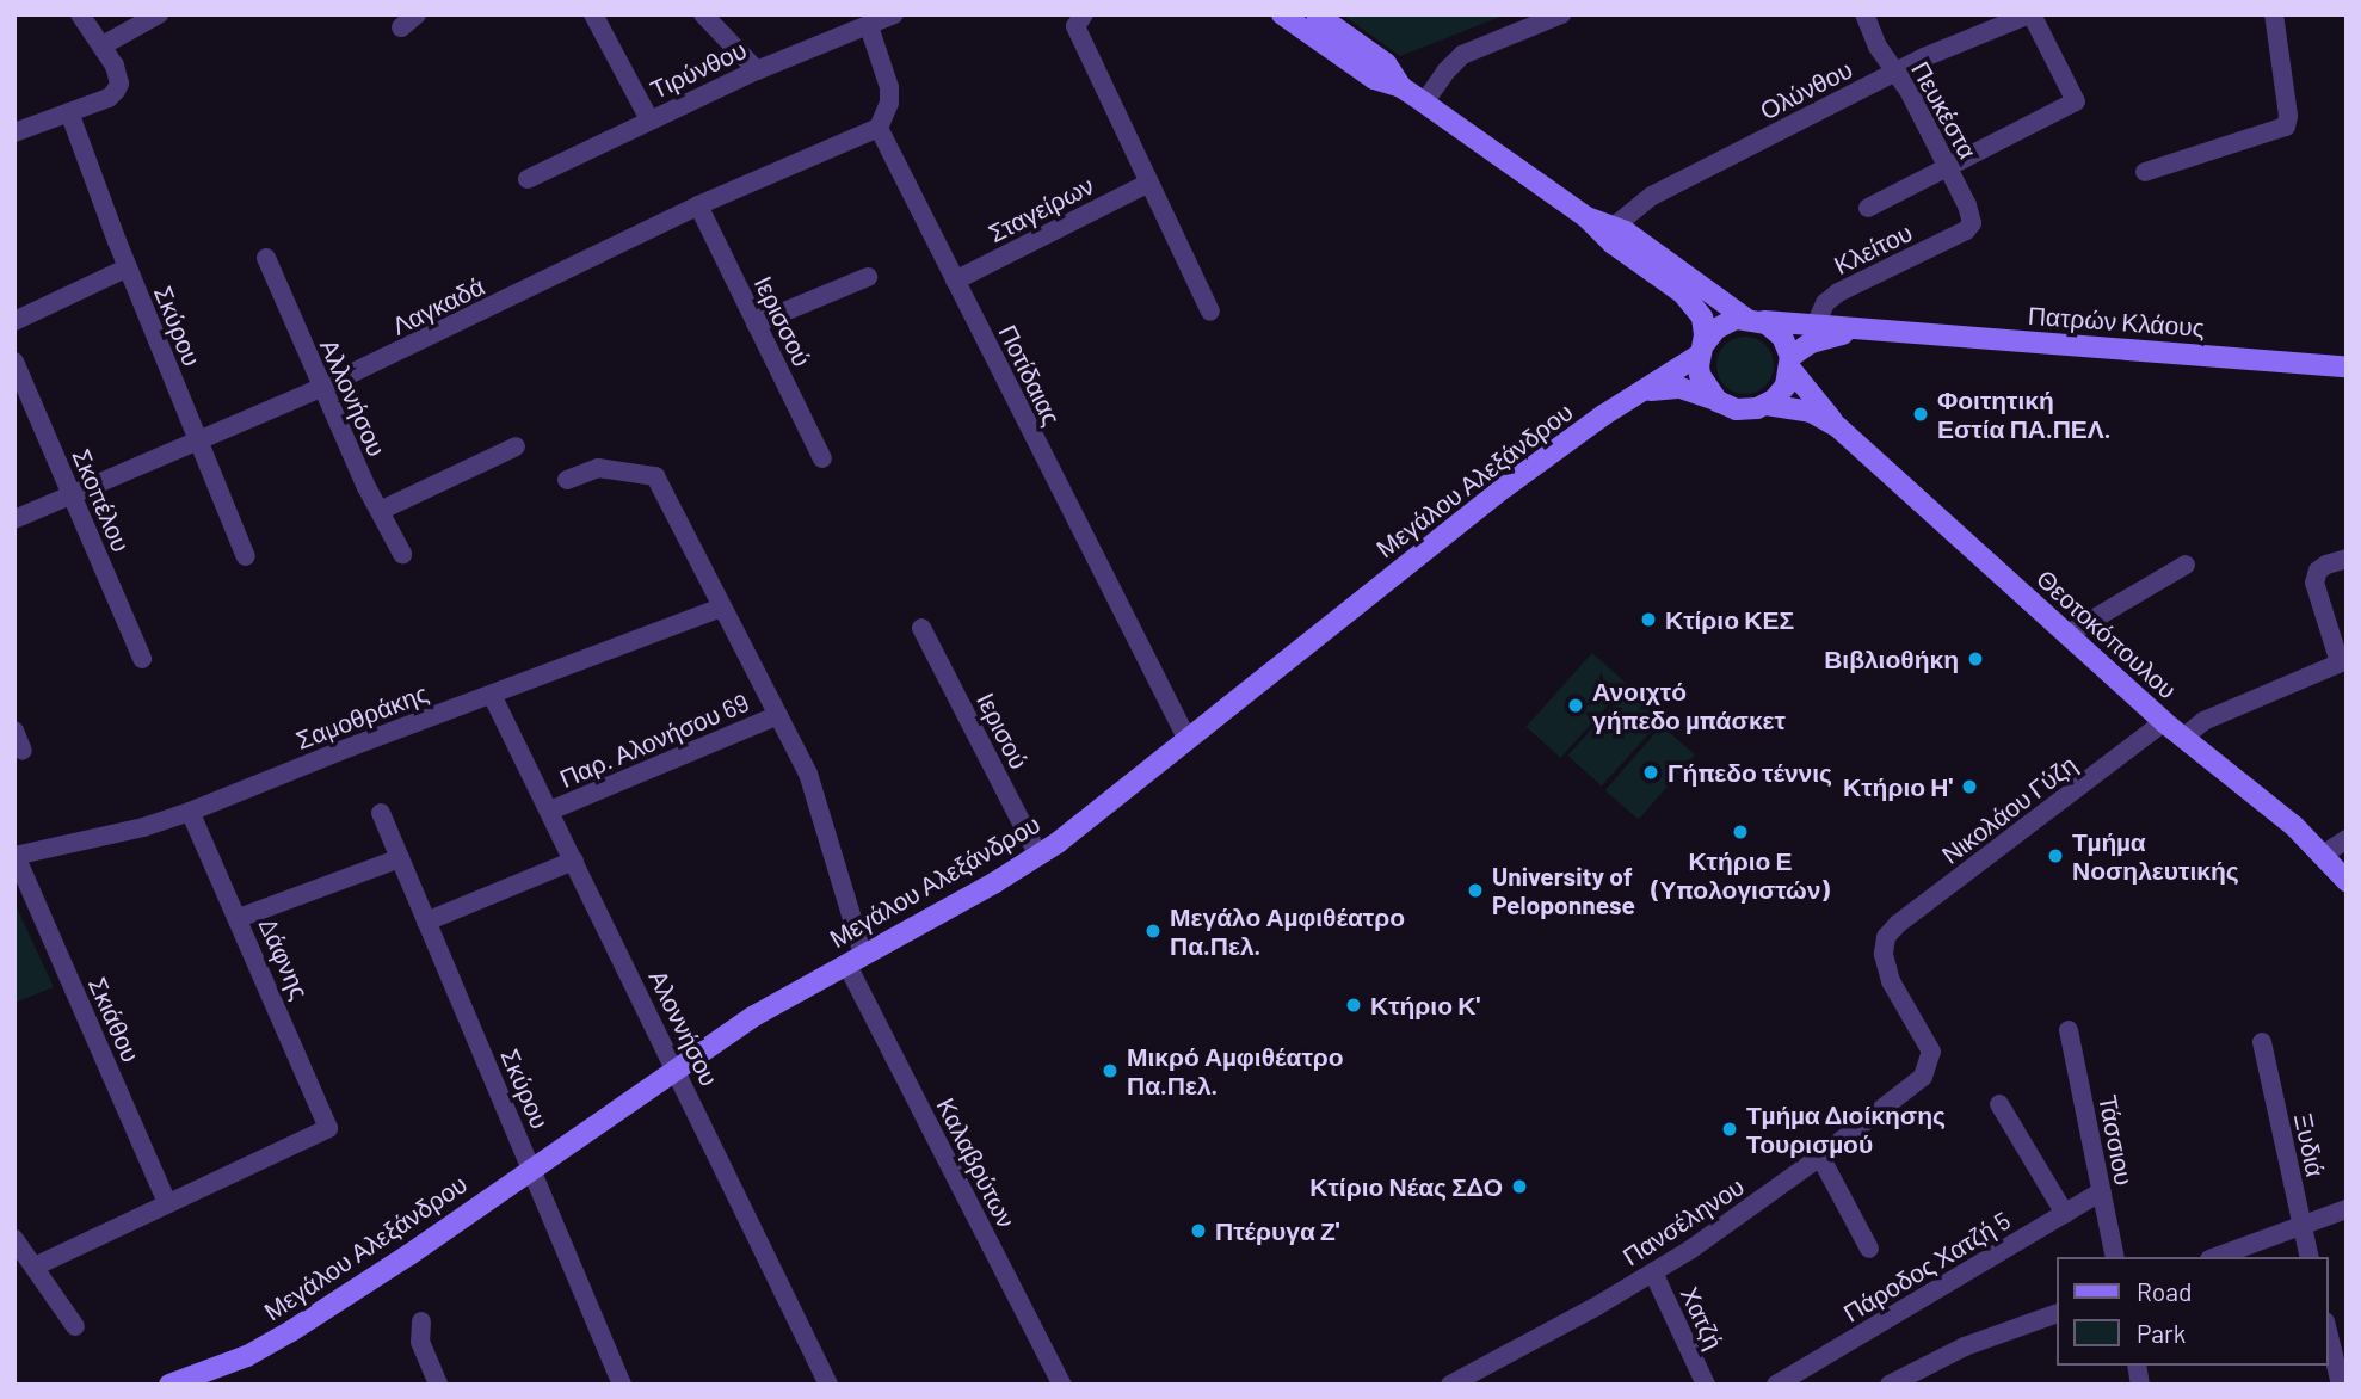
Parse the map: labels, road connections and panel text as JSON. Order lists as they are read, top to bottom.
{
  "streets": {
    "main road": ["Πατρών Κλάους", "Μεγάλου Αλεξάνδρου", "Θεοτοκόπουλου"],
    "street": [
      "Τιρύνθου",
      "Ολύνθου",
      "Πευκέστα",
      "Σταγείρων",
      "Κλείτου",
      "Λαγκαδά",
      "Ιερισσού",
      "Σκύρου",
      "Ποτίδαιας",
      "Αλλονήσου",
      "Σκοπέλου",
      "Σαμοθράκης",
      "Ιερισού",
      "Παρ. Αλονήσου 69",
      "Νικολάου Γύζη",
      "Δάφνης",
      "Σκιάθου",
      "Αλοννήσου",
      "Τάσσιου",
      "Ξυδιά",
      "Καλαβρύτων",
      "Πανσέληνου",
      "Πάροδος Χατζή 5",
      "Χατζή"
    ]
  },
  "crossings": [
    ["Ολύνθου", "Πευκέστα"],
    ["Πευκέστα", "Κλείτου"],
    ["Σταγείρων", "Ποτίδαιας"],
    ["Λαγκαδά", "Ιερισσού"],
    ["Λαγκαδά", "Σκύρου"],
    ["Λαγκαδά", "Ποτίδαιας"],
    ["Λαγκαδά", "Αλλονήσου"],
    ["Λαγκαδά", "Σκοπέλου"],
    ["Σκύρου", "Μεγάλου Αλεξάνδρου"],
    ["Ποτίδαιας", "Μεγάλου Αλεξάνδρου"],
    ["Μεγάλου Αλεξάνδρου", "Ιερισού"],
    ["Μεγάλου Αλεξάνδρου", "Αλοννήσου"],
    ["Μεγάλου Αλεξάνδρου", "Καλαβρύτων"],
    ["Θεοτοκόπουλου", "Νικολάου Γύζη"],
    ["Σαμοθράκης", "Δάφνης"],
    ["Σαμοθράκης", "Σκιάθου"],
    ["Σαμοθράκης", "Αλοννήσου"],
    ["Σαμοθράκης", "Καλαβρύτων"],
    ["Παρ. Αλονήσου 69", "Αλοννήσου"],
    ["Παρ. Αλονήσου 69", "Καλαβρύτων"],
    ["Νικολάου Γύζη", "Πανσέληνου"],
    ["Δάφνης", "Σκιάθου"],
    ["Τάσσιου", "Πάροδος Χατζή 5"],
    ["Πανσέληνου", "Χατζή"]
  ],
  "places": [
    "Φοιτητική Εστία ΠΑ.ΠΕΛ.",
    "Κτίριο ΚΕΣ",
    "Βιβλιοθήκη",
    "Ανοιχτό γήπεδο μπάσκετ",
    "Γήπεδο τέννις",
    "Κτήριο Η'",
    "Κτήριο Ε (Υπολογιστών)",
    "Τμήμα Νοσηλευτικής",
    "University of Peloponnese",
    "Μεγάλο Αμφιθέατρο Πα.Πελ.",
    "Κτήριο Κ'",
    "Μικρό Αμφιθέατρο Πα.Πελ.",
    "Τμήμα Διοίκησης Τουρισμού",
    "Κτίριο Νέας ΣΔΟ",
    "Πτέρυγα Ζ'"
  ],
  "legend": ["Road", "Park"]
}
